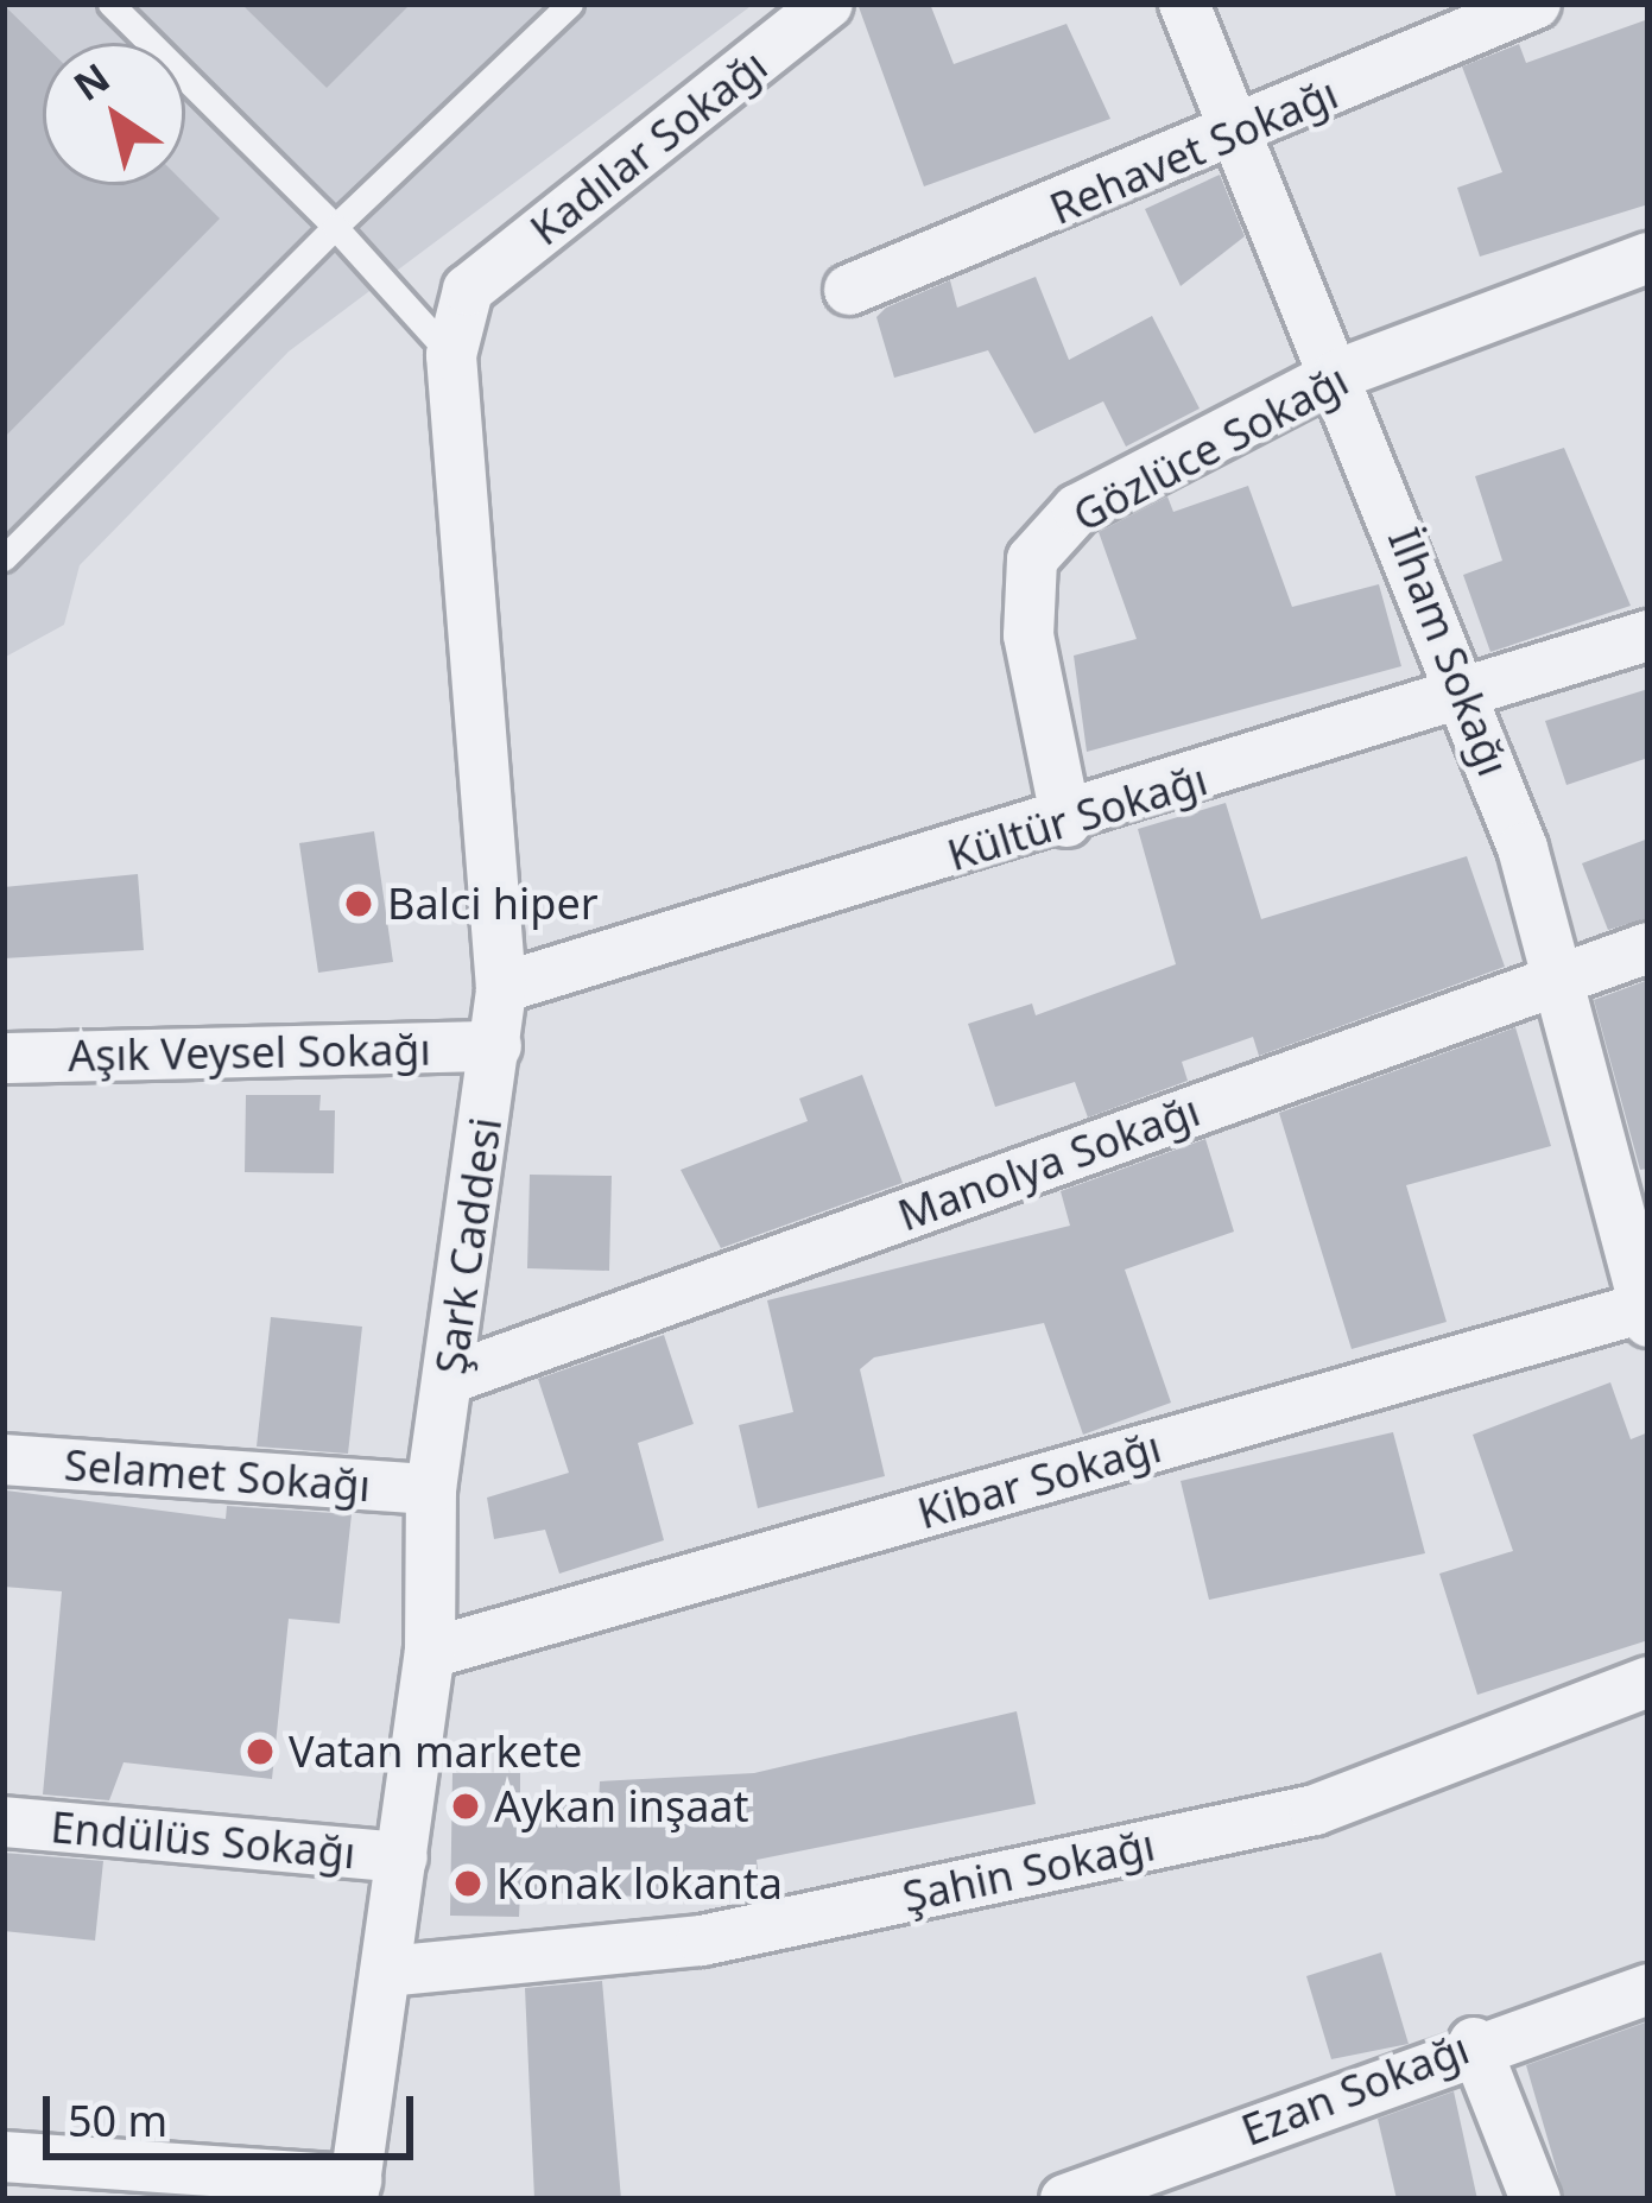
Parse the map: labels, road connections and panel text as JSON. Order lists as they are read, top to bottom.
{
  "streets": {
    "street": [
      "Kadılar Sokağı",
      "Rehavet Sokağı",
      "Gözlüce Sokağı",
      "İlham Sokağı",
      "Kültür Sokağı",
      "Aşık Veysel Sokağı",
      "Manolya Sokağı",
      "Şark Caddesi",
      "Selamet Sokağı",
      "Kibar Sokağı",
      "Endülüs Sokağı",
      "Şahin Sokağı",
      "Ezan Sokağı"
    ]
  },
  "crossings": [
    ["Kadılar Sokağı", "Şark Caddesi"],
    ["Rehavet Sokağı", "İlham Sokağı"],
    ["Gözlüce Sokağı", "İlham Sokağı"],
    ["Gözlüce Sokağı", "Kültür Sokağı"],
    ["İlham Sokağı", "Kültür Sokağı"],
    ["İlham Sokağı", "Manolya Sokağı"],
    ["İlham Sokağı", "Kibar Sokağı"],
    ["Kültür Sokağı", "Şark Caddesi"],
    ["Aşık Veysel Sokağı", "Şark Caddesi"],
    ["Manolya Sokağı", "Şark Caddesi"],
    ["Şark Caddesi", "Selamet Sokağı"],
    ["Şark Caddesi", "Kibar Sokağı"],
    ["Şark Caddesi", "Endülüs Sokağı"],
    ["Şark Caddesi", "Şahin Sokağı"]
  ],
  "places": [
    "Balci hiper",
    "Vatan markete",
    "Aykan inşaat",
    "Konak lokanta"
  ],
  "scale_bar": "50 m",
  "north": "top left"
}
